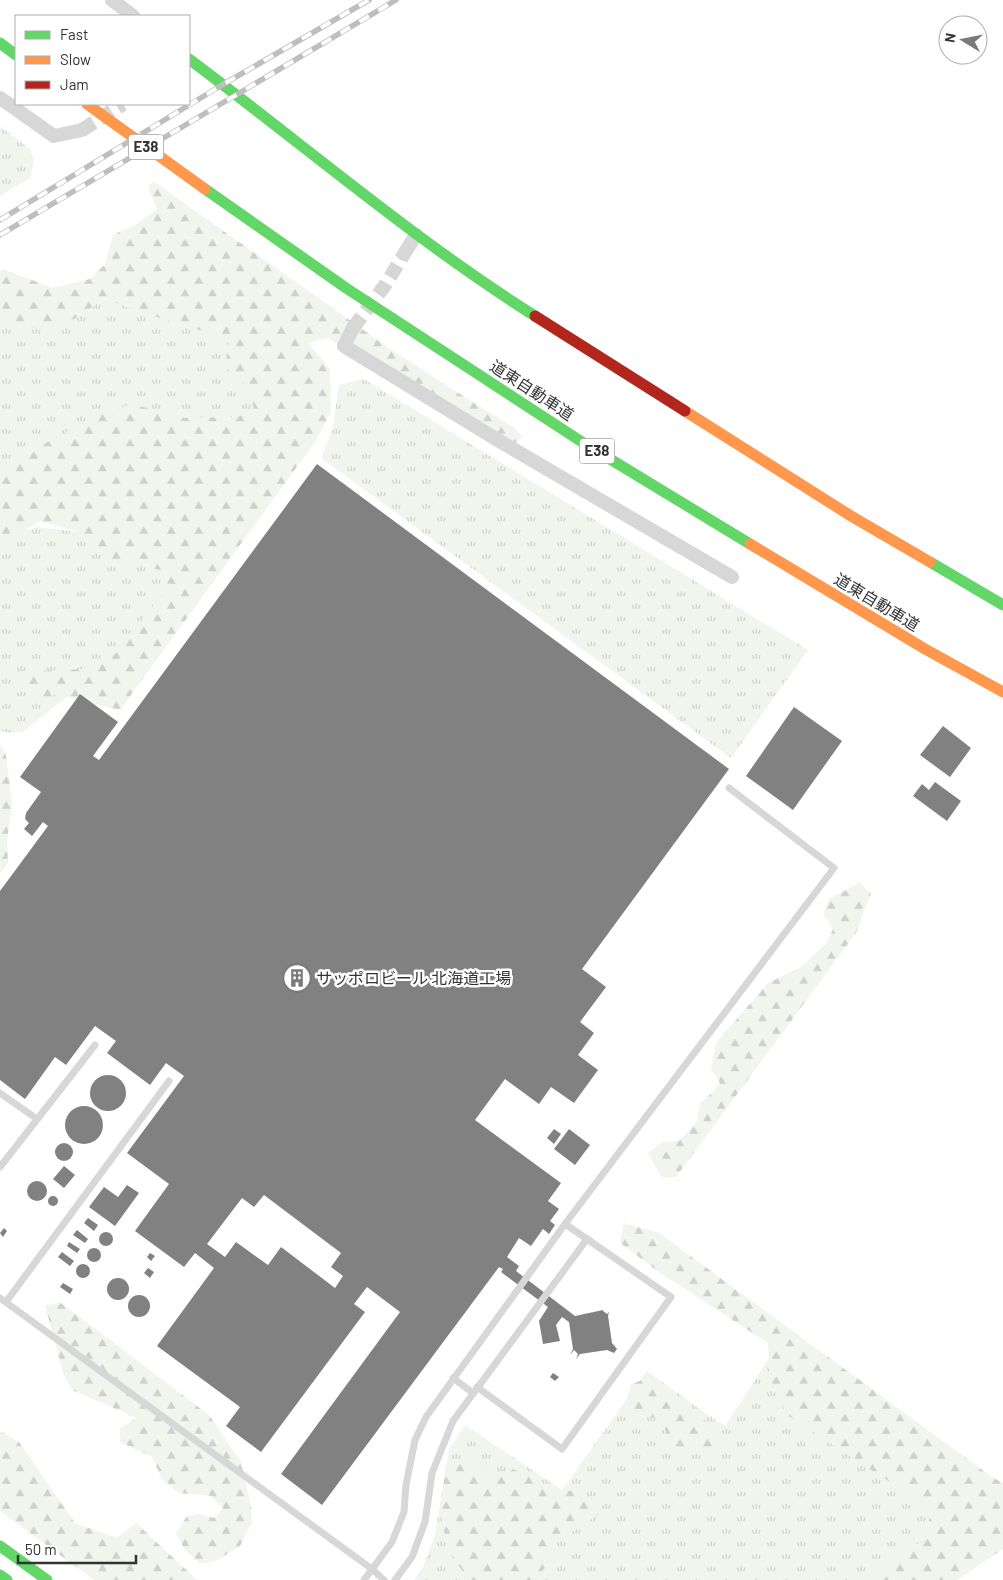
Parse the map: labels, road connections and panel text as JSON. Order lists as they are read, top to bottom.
{
  "streets": {
    "main road": ["E38", "道東自動車道"]
  },
  "places": {
    "building": ["サッポロビール 北海道工場"]
  },
  "legend": ["Fast", "Slow", "Jam"],
  "scale_bar": "50 m",
  "north": "left"
}
